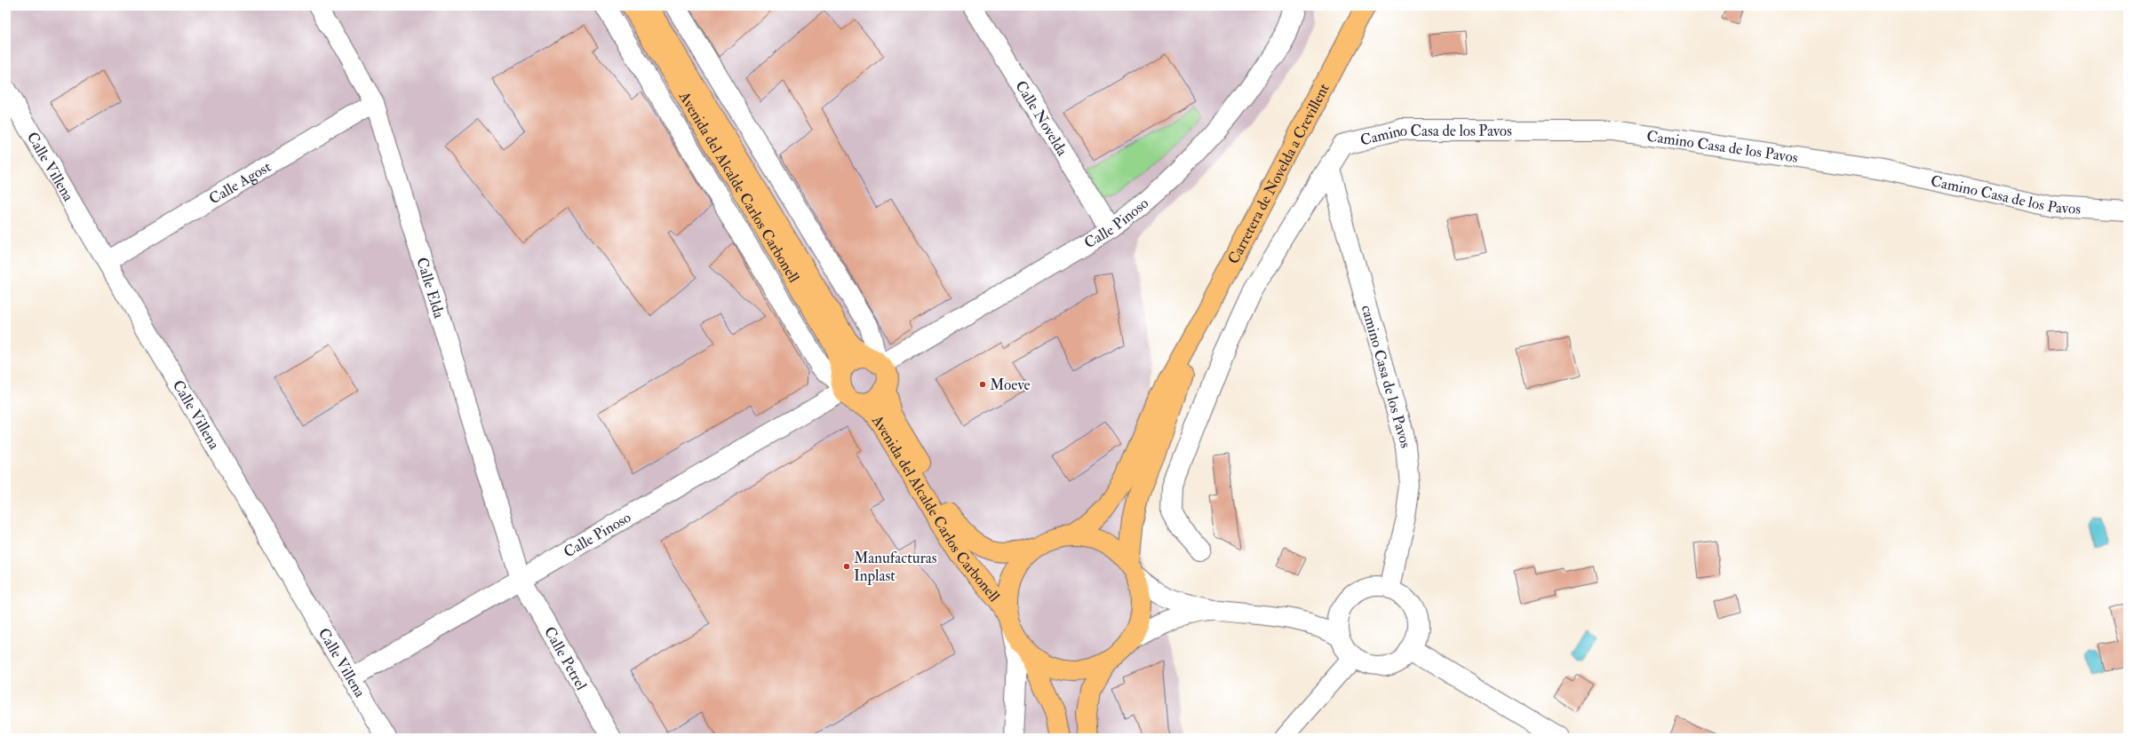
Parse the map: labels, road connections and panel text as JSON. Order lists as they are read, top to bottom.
{
  "streets": {
    "main road": ["Carretera de Novelda a Crevillent", "Avenida del Alcalde Carlos Carbonell"],
    "street": [
      "Calle Novelda",
      "Camino Casa de los Pavos",
      "Calle Villena",
      "Calle Agost",
      "Calle Pinoso",
      "Calle Elda",
      "camino Casa de los Pavos",
      "Calle Petrel"
    ]
  },
  "crossings": [
    ["Calle Novelda", "Calle Pinoso"],
    ["Camino Casa de los Pavos", "camino Casa de los Pavos"],
    ["Calle Villena", "Calle Agost"],
    ["Calle Villena", "Calle Pinoso"],
    ["Calle Agost", "Calle Elda"],
    ["Avenida del Alcalde Carlos Carbonell", "Calle Pinoso"],
    ["Calle Pinoso", "Calle Elda"],
    ["Calle Pinoso", "Calle Petrel"],
    ["Calle Elda", "Calle Petrel"]
  ],
  "places": ["Moeve", "Manufacturas Inplast"]
}
